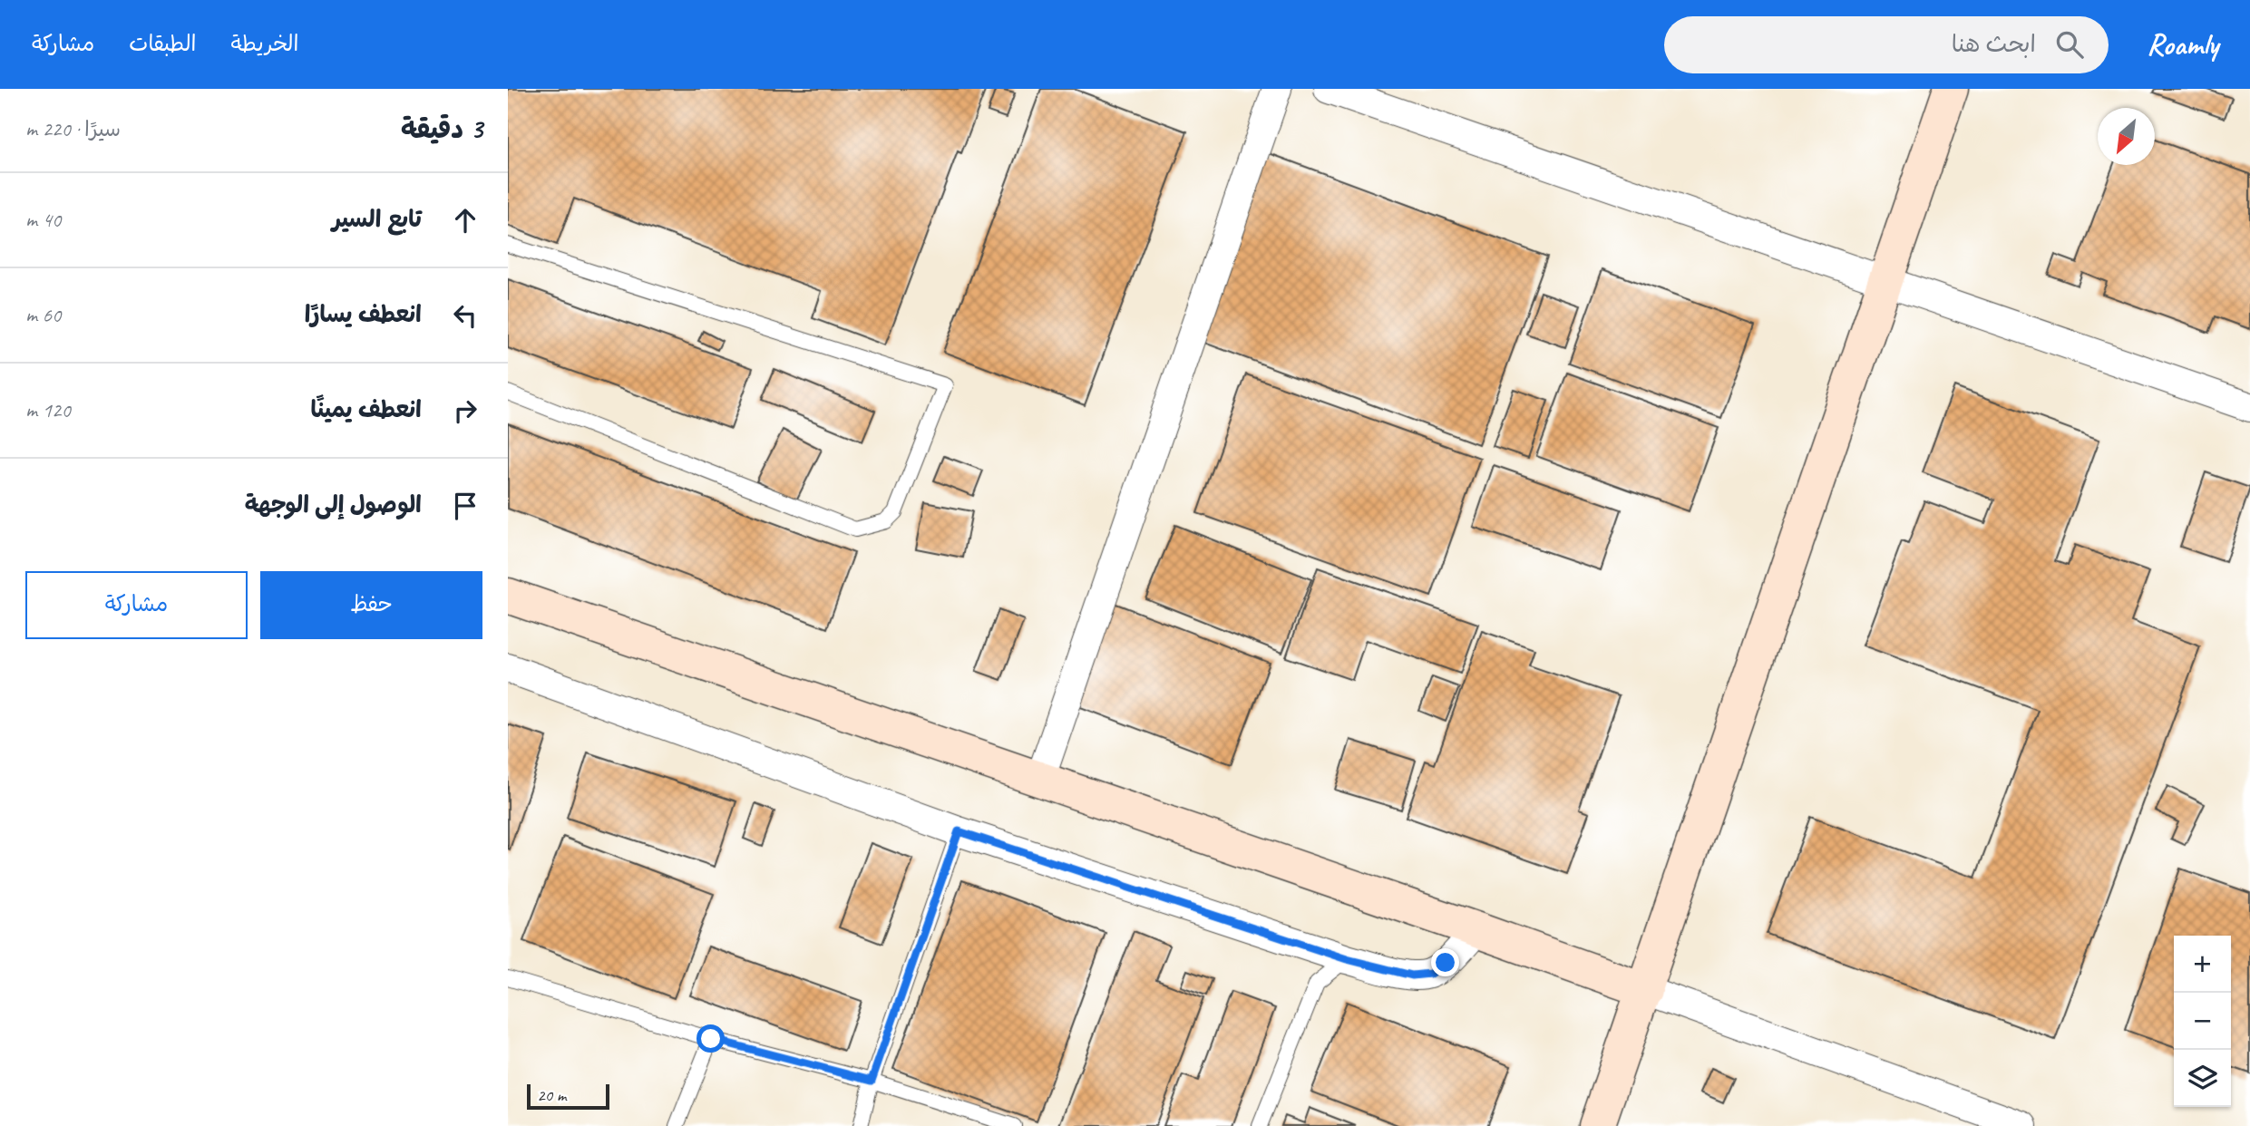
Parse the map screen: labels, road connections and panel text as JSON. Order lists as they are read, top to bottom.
{
  "scale_bar": "20 m",
  "north": "bottom left",
  "page": {
    "header": "Roamly",
    "search": "ابحث هنا",
    "nav": ["الخريطة", "الطبقات", "مشاركة"],
    "heading": ["3 دقيقة", "سيرًا · 220 m"],
    "list": [
      ["تابع السير", "40 m"],
      ["انعطف يسارًا", "60 m"],
      ["انعطف يمينًا", "120 m"],
      "الوصول إلى الوجهة"
    ],
    "buttons": ["حفظ", "مشاركة"],
    "map_buttons": ["+", "−"],
    "scale": "20 m"
  }
}
